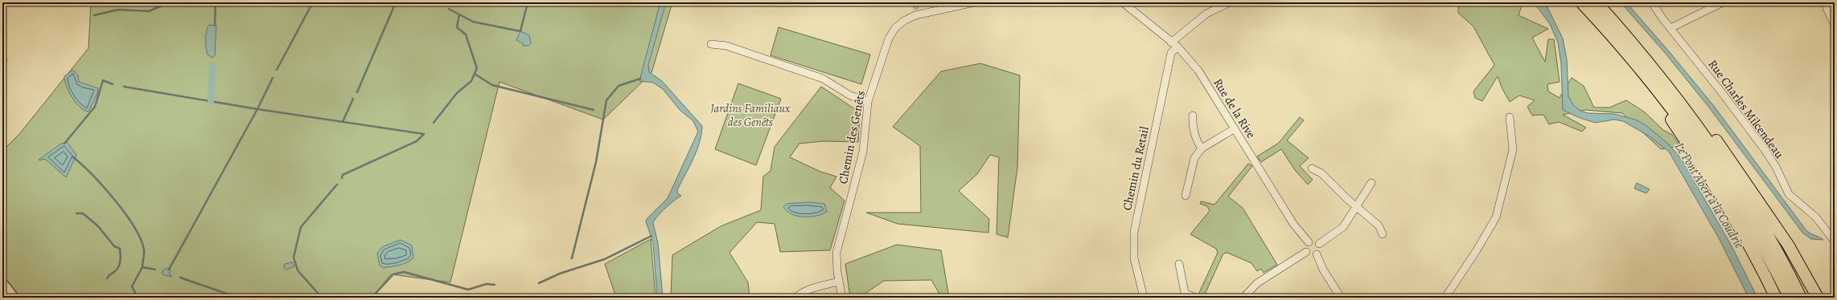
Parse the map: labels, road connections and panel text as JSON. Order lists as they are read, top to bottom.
{
  "streets": {
    "street": [
      "Rue de la Rive",
      "Rue Charles Milcendeau",
      "Chemin des Genêts",
      "Chemin du Retail"
    ]
  },
  "crossings": [
    ["Rue de la Rive", "Chemin du Retail"]
  ],
  "water": ["Le Pont Abert à la Coudrie"],
  "parks": ["Jardins Familiaux des Genêts"]
}
